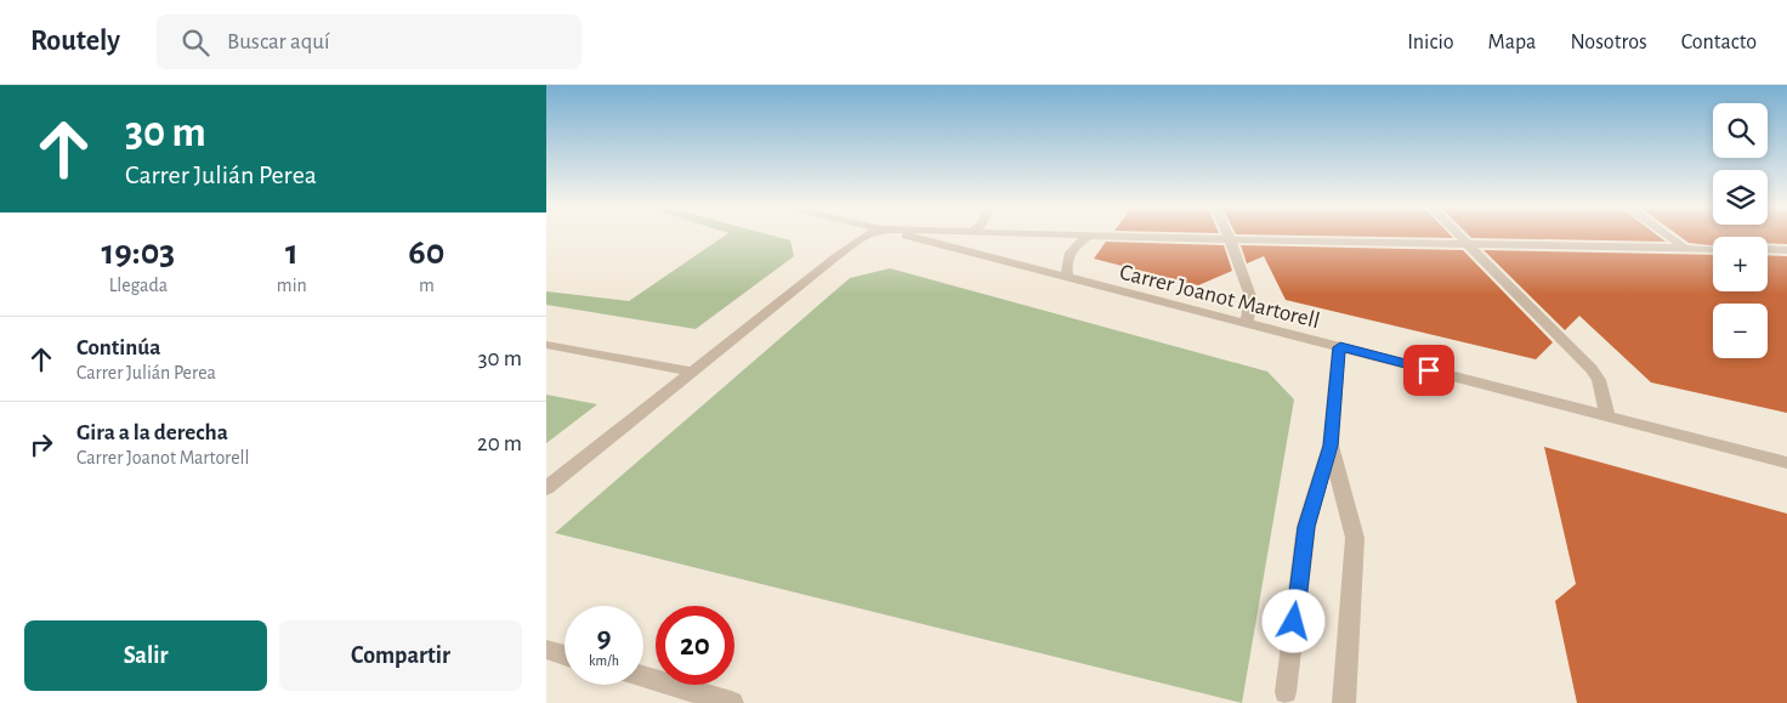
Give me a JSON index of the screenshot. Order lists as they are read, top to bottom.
{
  "streets": {
    "street": ["Carrer Joanot Martorell"]
  },
  "page": {
    "header": "Routely",
    "search": "Buscar aquí",
    "nav": [
      "Inicio",
      "Mapa",
      "Nosotros",
      "Contacto"
    ],
    "turn": ["30 m", "Carrer Julián Perea"],
    "map_buttons": ["+", "−"],
    "eta": [
      "19:03",
      "Llegada",
      "1",
      "min",
      "60",
      "m"
    ],
    "list": [
      {
        "name": "Continúa",
        "note": "Carrer Julián Perea",
        "value": "30 m"
      },
      {
        "name": "Gira a la derecha",
        "note": "Carrer Joanot Martorell",
        "value": "20 m"
      }
    ],
    "speed": "9 km/h",
    "limit": "20",
    "buttons": ["Salir", "Compartir"]
  }
}
